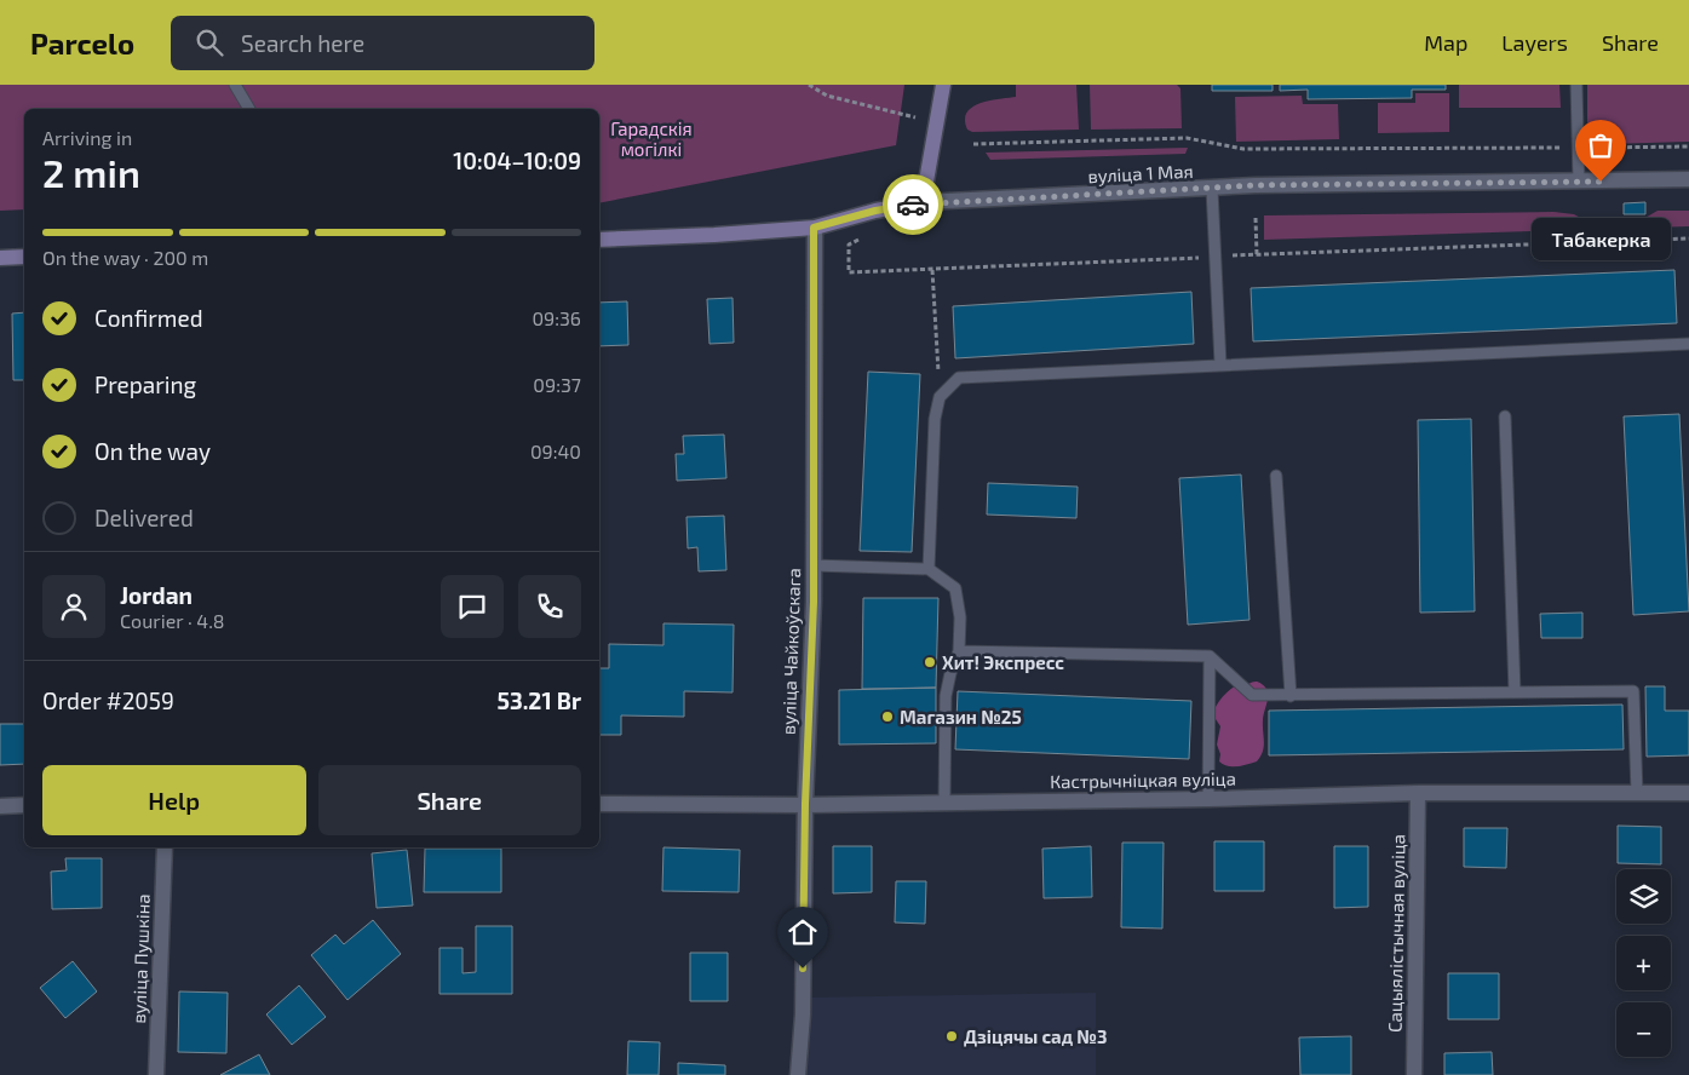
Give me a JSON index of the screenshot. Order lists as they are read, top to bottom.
{
  "streets": {
    "main road": ["вуліца 1 Мая"],
    "street": [
      "вуліца Чайкоўскага",
      "Кастрычніцкая вуліца",
      "Сацыялістычная вуліца",
      "вуліца Пушкіна"
    ]
  },
  "crossings": [
    ["вуліца 1 Мая", "вуліца Чайкоўскага"],
    ["вуліца Чайкоўскага", "Кастрычніцкая вуліца"],
    ["Кастрычніцкая вуліца", "Сацыялістычная вуліца"]
  ],
  "parks": ["Гарадскія могілкі"],
  "places": [
    "Табакерка",
    "Хит! Экспресс",
    "Магазин №25",
    "Дзіцячы сад №3"
  ],
  "page": {
    "header": "Parcelo",
    "search": "Search here",
    "nav": ["Map", "Layers", "Share"],
    "heading": ["2 min", "Arriving in", "10:04–10:09"],
    "panel": [
      "Jordan",
      "Courier · 4.8",
      "Order #2059",
      "53.21 Br"
    ],
    "bar": "On the way · 200 m",
    "bubble": "Табакерка",
    "list": [
      ["Confirmed", "09:36"],
      ["Preparing", "09:37"],
      ["On the way", "09:40"],
      "Delivered"
    ],
    "buttons": ["Help", "Share"],
    "map_buttons": ["+", "−"]
  }
}
